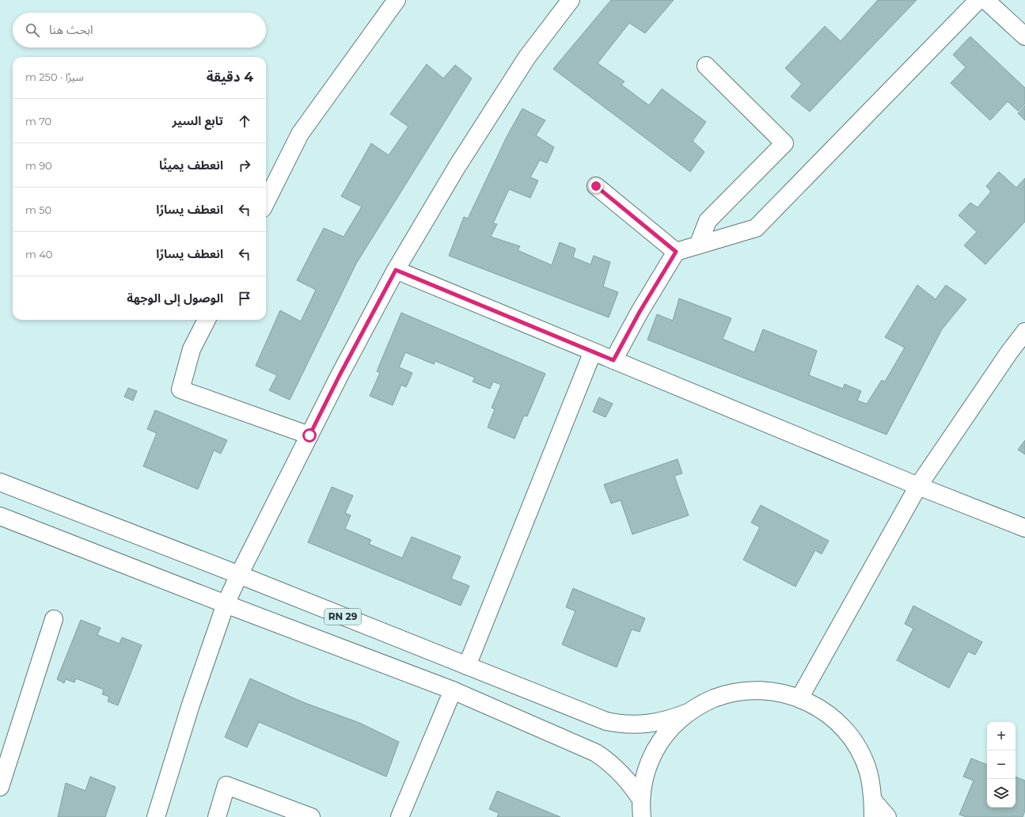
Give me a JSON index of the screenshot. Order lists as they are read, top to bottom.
{
  "streets": {
    "street": ["RN 29"]
  },
  "page": {
    "search": "ابحث هنا",
    "heading": ["4 دقيقة", "سيرًا · 250 m"],
    "list": [
      ["تابع السير", "70 m"],
      ["انعطف يمينًا", "90 m"],
      ["انعطف يسارًا", "50 m"],
      ["انعطف يسارًا", "40 m"],
      "الوصول إلى الوجهة"
    ],
    "map_buttons": ["+", "−"]
  }
}
